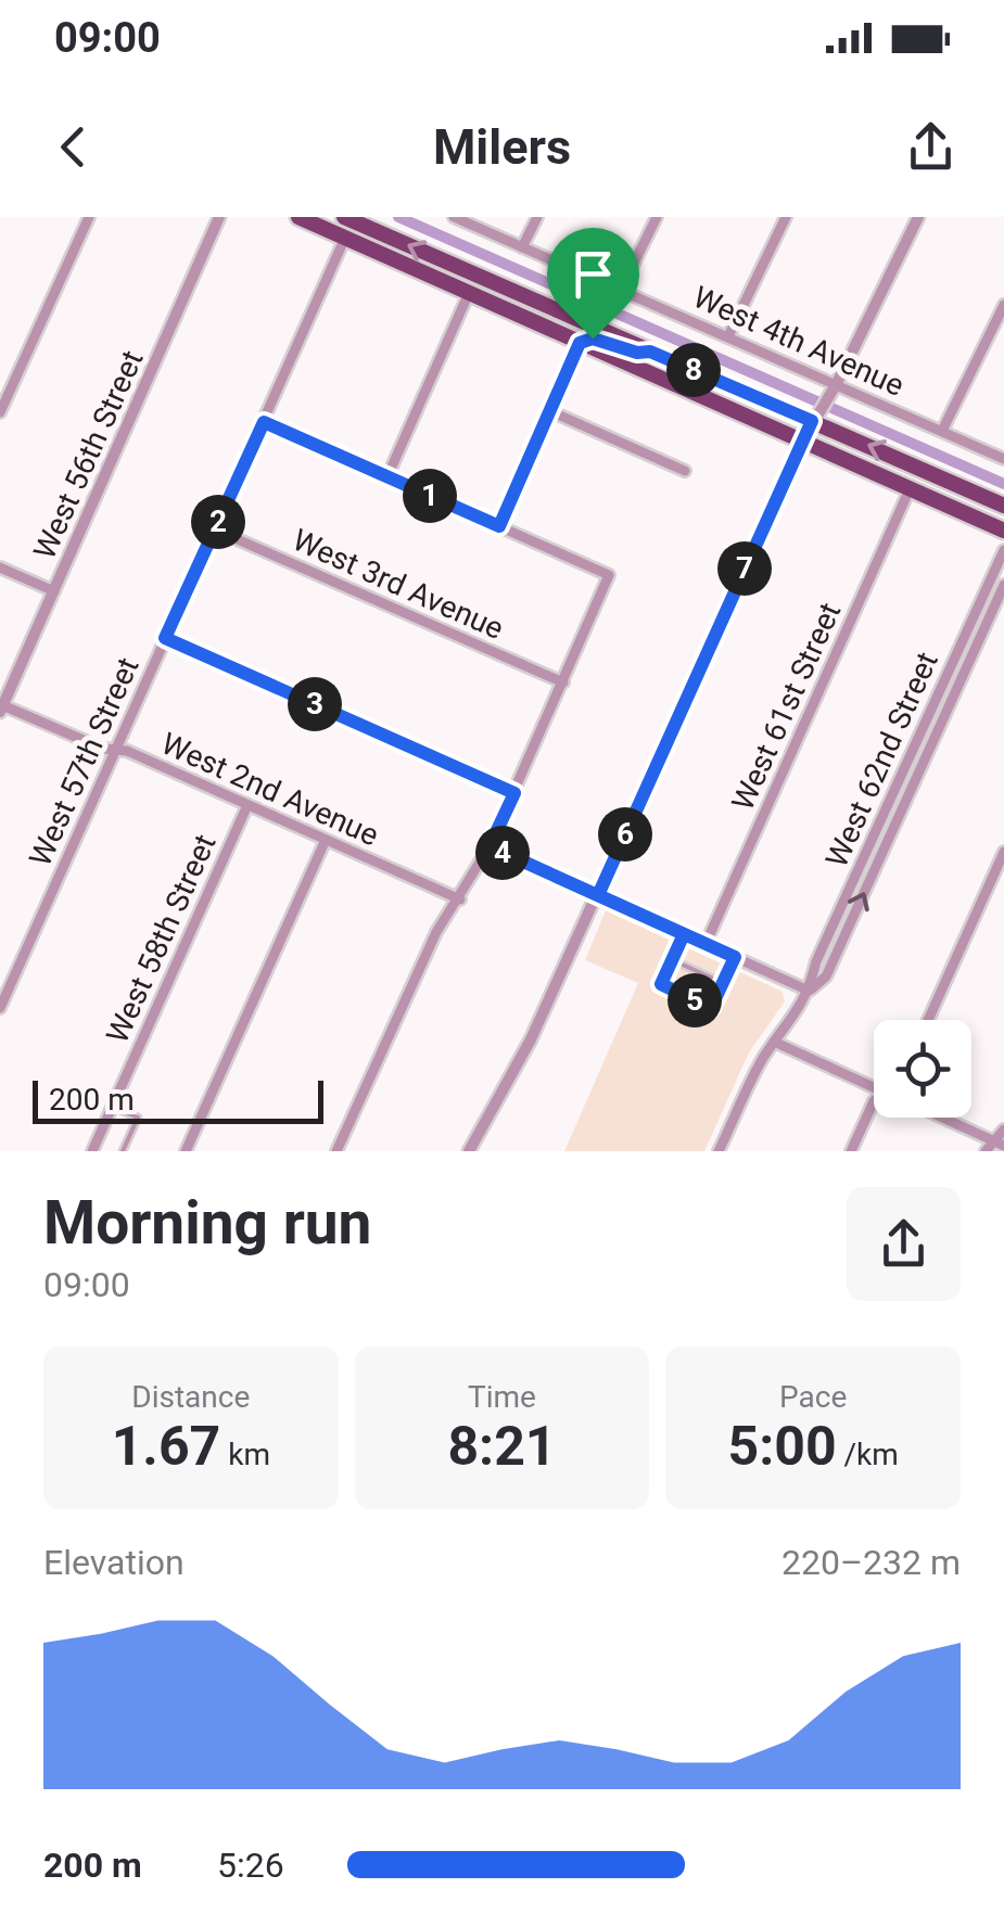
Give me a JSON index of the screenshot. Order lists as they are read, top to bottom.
{
  "streets": {
    "street": [
      "West 4th Avenue",
      "West 56th Street",
      "West 3rd Avenue",
      "West 61st Street",
      "West 62nd Street",
      "West 57th Street",
      "West 2nd Avenue",
      "West 58th Street"
    ]
  },
  "crossings": [
    ["West 56th Street", "West 2nd Avenue"],
    ["West 3rd Avenue", "West 57th Street"],
    ["West 57th Street", "West 2nd Avenue"],
    ["West 2nd Avenue", "West 58th Street"]
  ],
  "scale_bar": "200 m",
  "page": {
    "status": "09:00",
    "header": "Milers",
    "pins": [
      "8",
      "1",
      "2",
      "7",
      "3",
      "6",
      "4",
      "5"
    ],
    "scale": "200 m",
    "heading": ["Morning run", "09:00"],
    "stats": [
      ["Distance", "1.67 km"],
      ["Time", "8:21"],
      ["Pace", "5:00 /km"]
    ],
    "chart": ["Elevation", "220–232 m"],
    "list": [
      {
        "name": "200 m",
        "note": "5:26"
      }
    ]
  }
}
